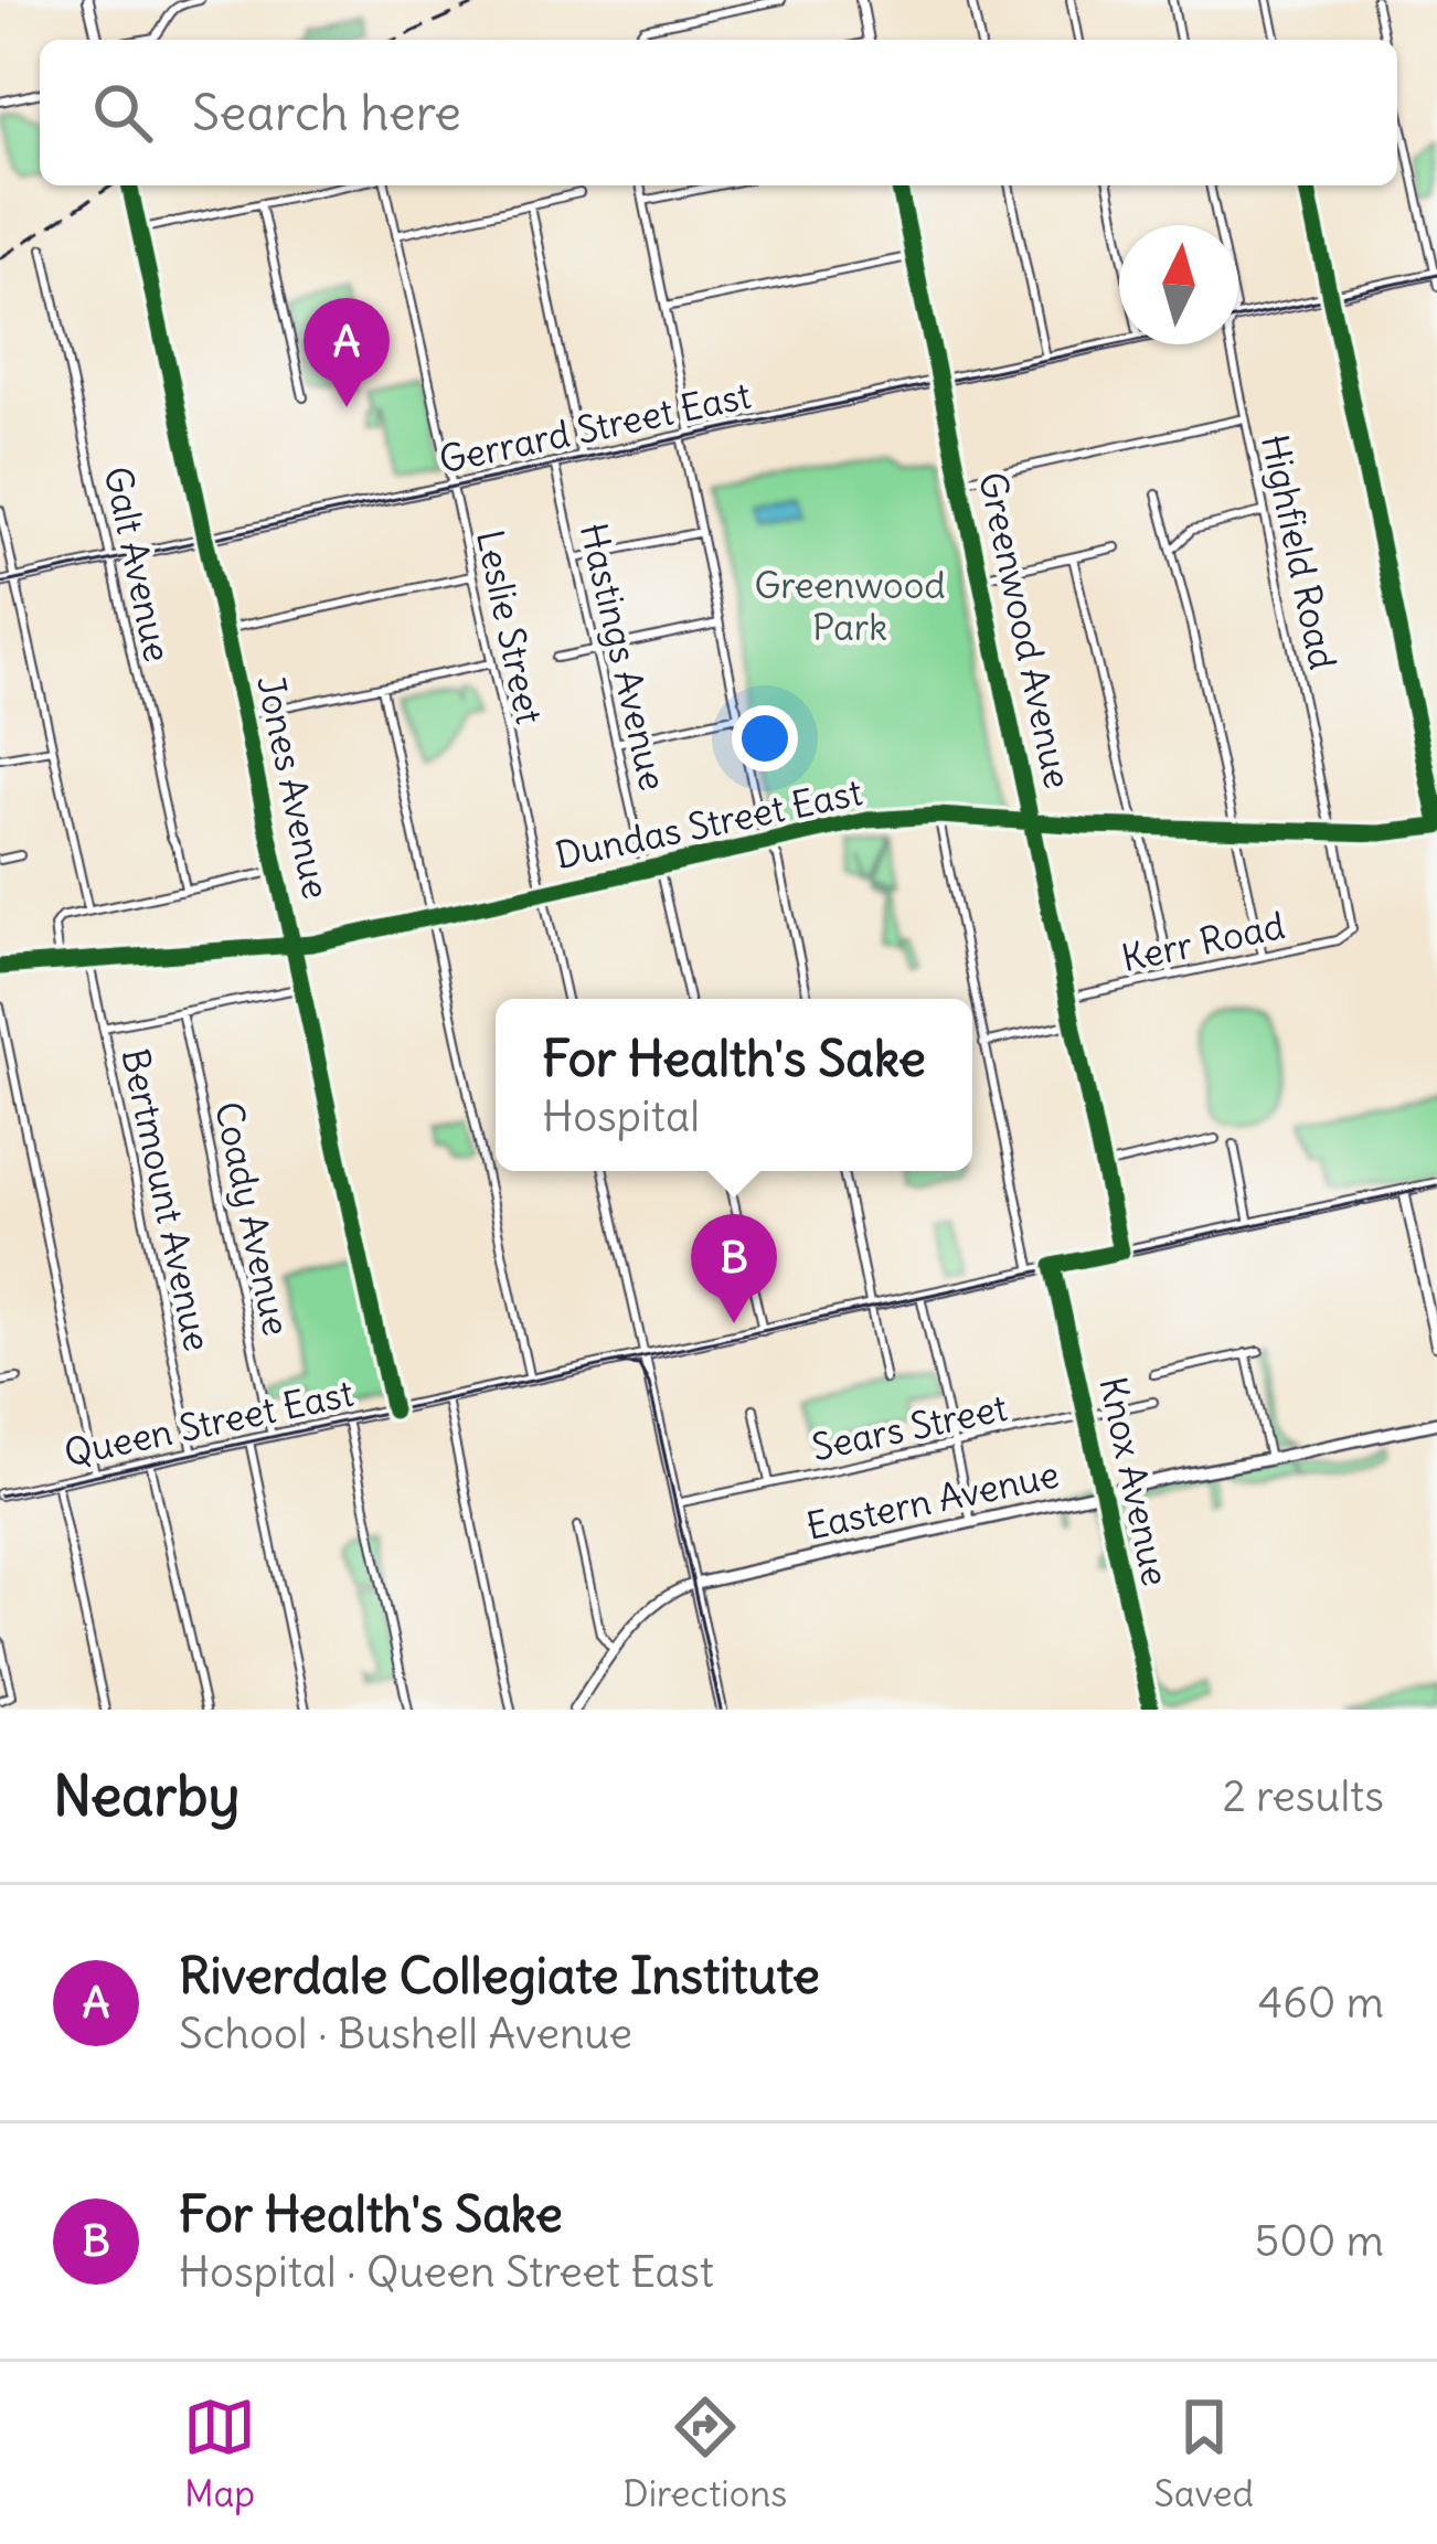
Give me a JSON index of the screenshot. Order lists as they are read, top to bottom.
{
  "streets": {
    "main road": ["Eastern Avenue"],
    "street": [
      "Gerrard Street East",
      "Highfield Road",
      "Galt Avenue",
      "Leslie Street",
      "Greenwood Avenue",
      "Hastings Avenue",
      "Jones Avenue",
      "Dundas Street East",
      "Kerr Road",
      "Bertmount Avenue",
      "Coady Avenue",
      "Queen Street East",
      "Sears Street",
      "Knox Avenue"
    ]
  },
  "crossings": [
    ["Gerrard Street East", "Galt Avenue"],
    ["Gerrard Street East", "Leslie Street"],
    ["Gerrard Street East", "Greenwood Avenue"],
    ["Gerrard Street East", "Hastings Avenue"],
    ["Gerrard Street East", "Jones Avenue"],
    ["Highfield Road", "Dundas Street East"],
    ["Highfield Road", "Kerr Road"],
    ["Leslie Street", "Dundas Street East"],
    ["Greenwood Avenue", "Dundas Street East"],
    ["Greenwood Avenue", "Kerr Road"],
    ["Greenwood Avenue", "Queen Street East"],
    ["Hastings Avenue", "Dundas Street East"],
    ["Jones Avenue", "Dundas Street East"],
    ["Jones Avenue", "Queen Street East"],
    ["Dundas Street East", "Bertmount Avenue"],
    ["Bertmount Avenue", "Queen Street East"],
    ["Coady Avenue", "Queen Street East"],
    ["Queen Street East", "Knox Avenue"],
    ["Sears Street", "Knox Avenue"],
    ["Knox Avenue", "Eastern Avenue"]
  ],
  "parks": ["Greenwood Park"],
  "north": "top",
  "page": {
    "search": "Search here",
    "pins": ["A", "B"],
    "popup": ["For Health's Sake", "Hospital"],
    "heading": ["Nearby", "2 results"],
    "list": [
      {
        "mark": "A",
        "name": "Riverdale Collegiate Institute",
        "note": "School · Bushell Avenue",
        "value": "460 m"
      },
      {
        "mark": "B",
        "name": "For Health's Sake",
        "note": "Hospital · Queen Street East",
        "value": "500 m"
      }
    ],
    "nav": ["Map", "Directions", "Saved"]
  }
}
